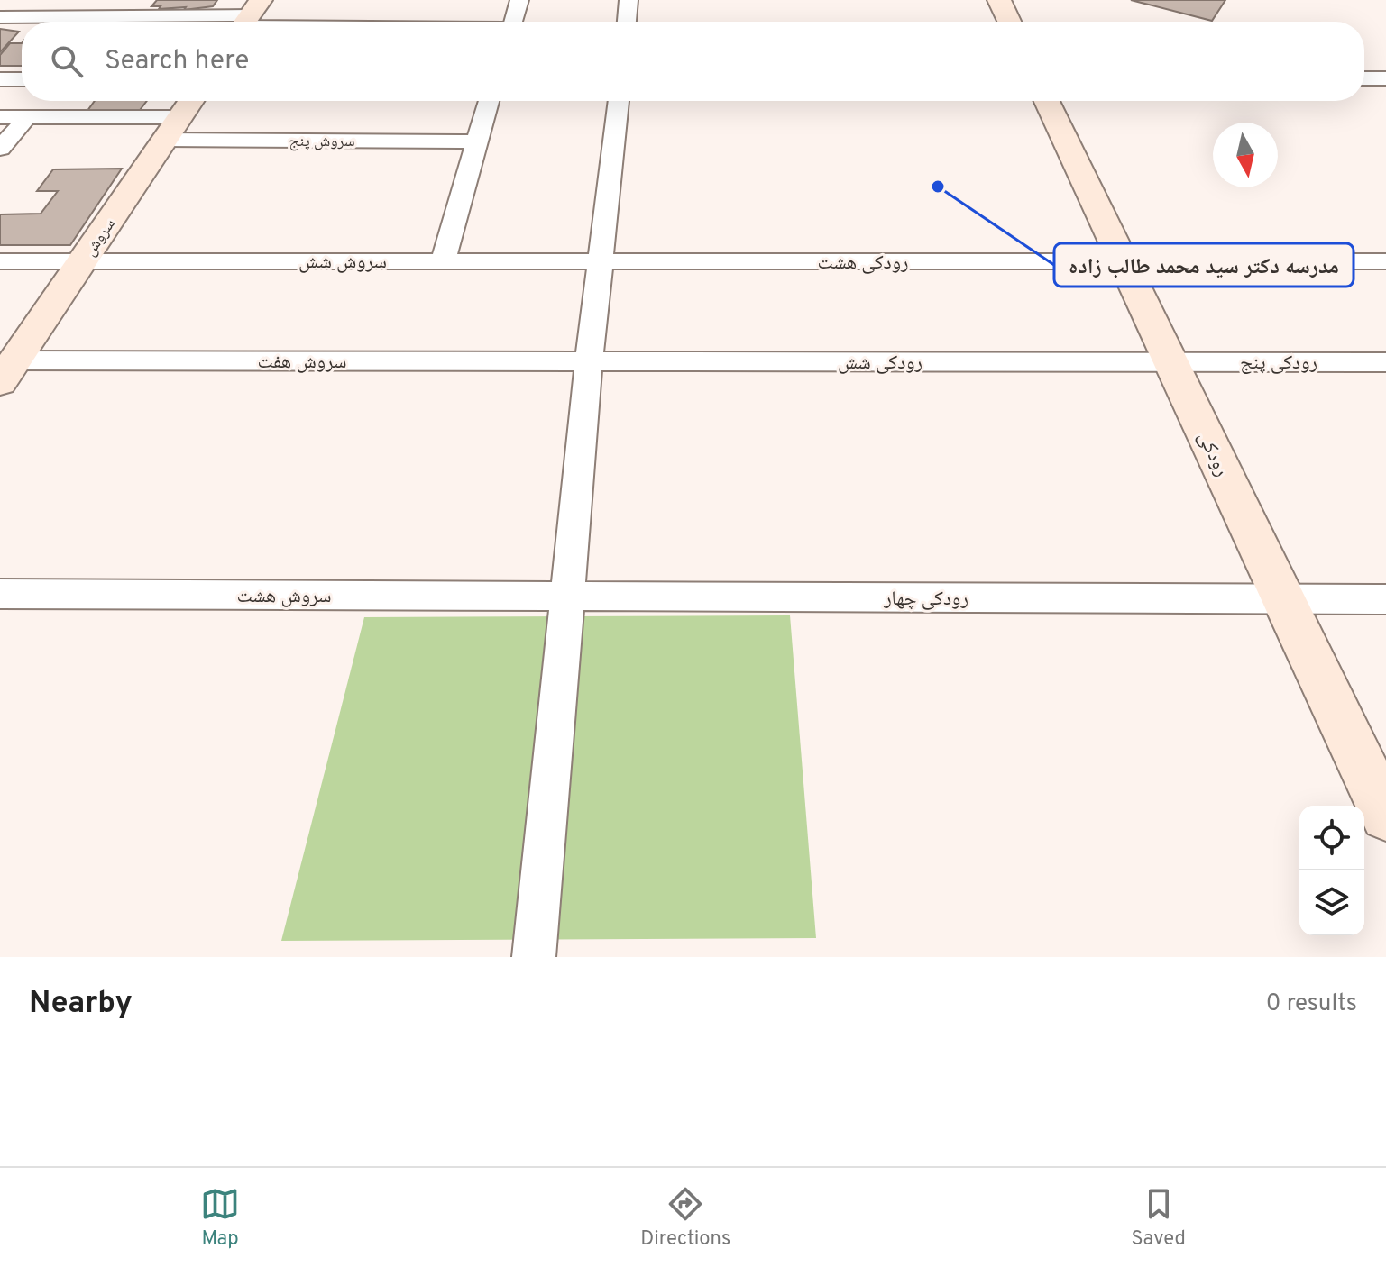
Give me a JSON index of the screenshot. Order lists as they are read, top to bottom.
{
  "streets": {
    "street": [
      "سروش پنج",
      "سروش",
      "سروش شش",
      "رودکی هشت",
      "سروش هفت",
      "رودکی شش",
      "رودکی پنج",
      "رودکی",
      "سروش هشت",
      "رودکی چهار"
    ]
  },
  "crossings": [
    ["سروش پنج", "سروش"],
    ["سروش", "سروش شش"],
    ["سروش", "سروش هفت"],
    ["سروش شش", "رودکی هشت"],
    ["رودکی هشت", "رودکی"],
    ["سروش هفت", "رودکی شش"],
    ["رودکی شش", "رودکی پنج"],
    ["رودکی شش", "رودکی"],
    ["رودکی پنج", "رودکی"],
    ["رودکی", "رودکی چهار"],
    ["سروش هشت", "رودکی چهار"]
  ],
  "places": ["مدرسه دکتر سید محمد طالب زاده"],
  "north": "bottom",
  "page": {
    "search": "Search here",
    "heading": ["Nearby", "0 results"],
    "nav": ["Map", "Directions", "Saved"]
  }
}
